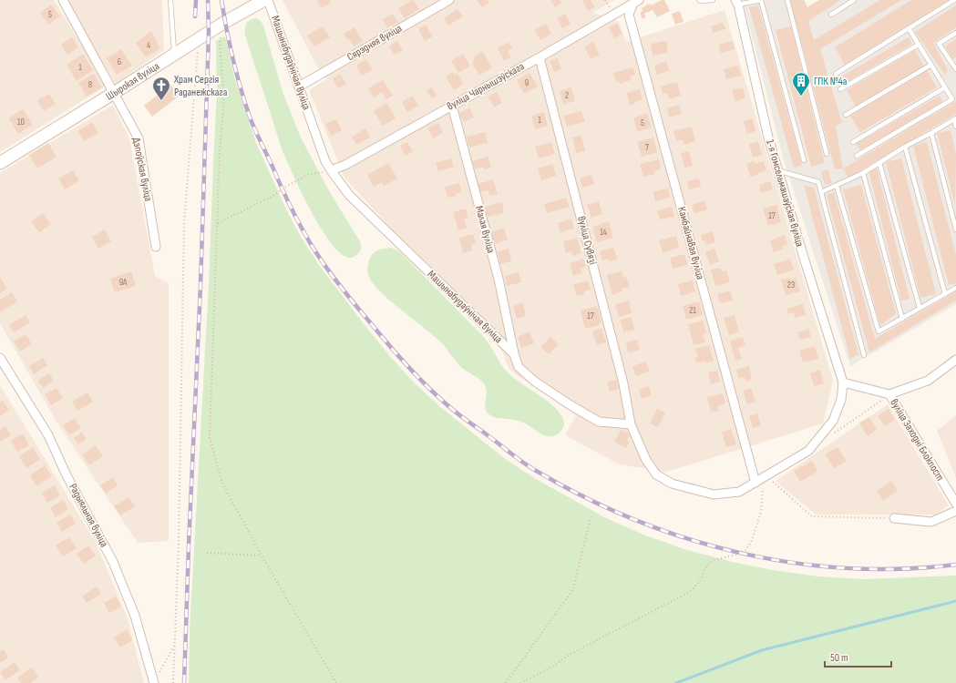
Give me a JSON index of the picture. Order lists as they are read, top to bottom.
{
  "streets": {
    "street": [
      "Сярэдняя вуліца",
      "Машынабудаўнічая вуліца",
      "Шырокая вуліца",
      "вуліца Чарнышэўскага",
      "Дэпоўская вуліца",
      "1-я Гомсельмашаўская вуліца",
      "Малая вуліца",
      "вуліца Сувязі",
      "Камбайнавая вуліца",
      "вуліца Заходні Блокпост",
      "Радыяльная вуліца"
    ]
  },
  "crossings": [
    ["Сярэдняя вуліца", "Машынабудаўнічая вуліца"],
    ["Машынабудаўнічая вуліца", "вуліца Чарнышэўскага"],
    ["Машынабудаўнічая вуліца", "Малая вуліца"],
    ["Машынабудаўнічая вуліца", "вуліца Сувязі"],
    ["Шырокая вуліца", "Дэпоўская вуліца"],
    ["вуліца Чарнышэўскага", "Малая вуліца"],
    ["вуліца Чарнышэўскага", "вуліца Сувязі"],
    ["вуліца Чарнышэўскага", "Камбайнавая вуліца"],
    ["1-я Гомсельмашаўская вуліца", "вуліца Заходні Блокпост"]
  ],
  "places": {
    "building": ["ГПК №4а"],
    "church": ["Храм Сергія Раданежскага"]
  },
  "house_numbers": [
    "5",
    "4",
    "6",
    "1",
    "9",
    "8",
    "2",
    "1",
    "10",
    "5",
    "7",
    "17",
    "14",
    "9А",
    "23",
    "21",
    "17"
  ],
  "scale_bar": "50 m"
}
